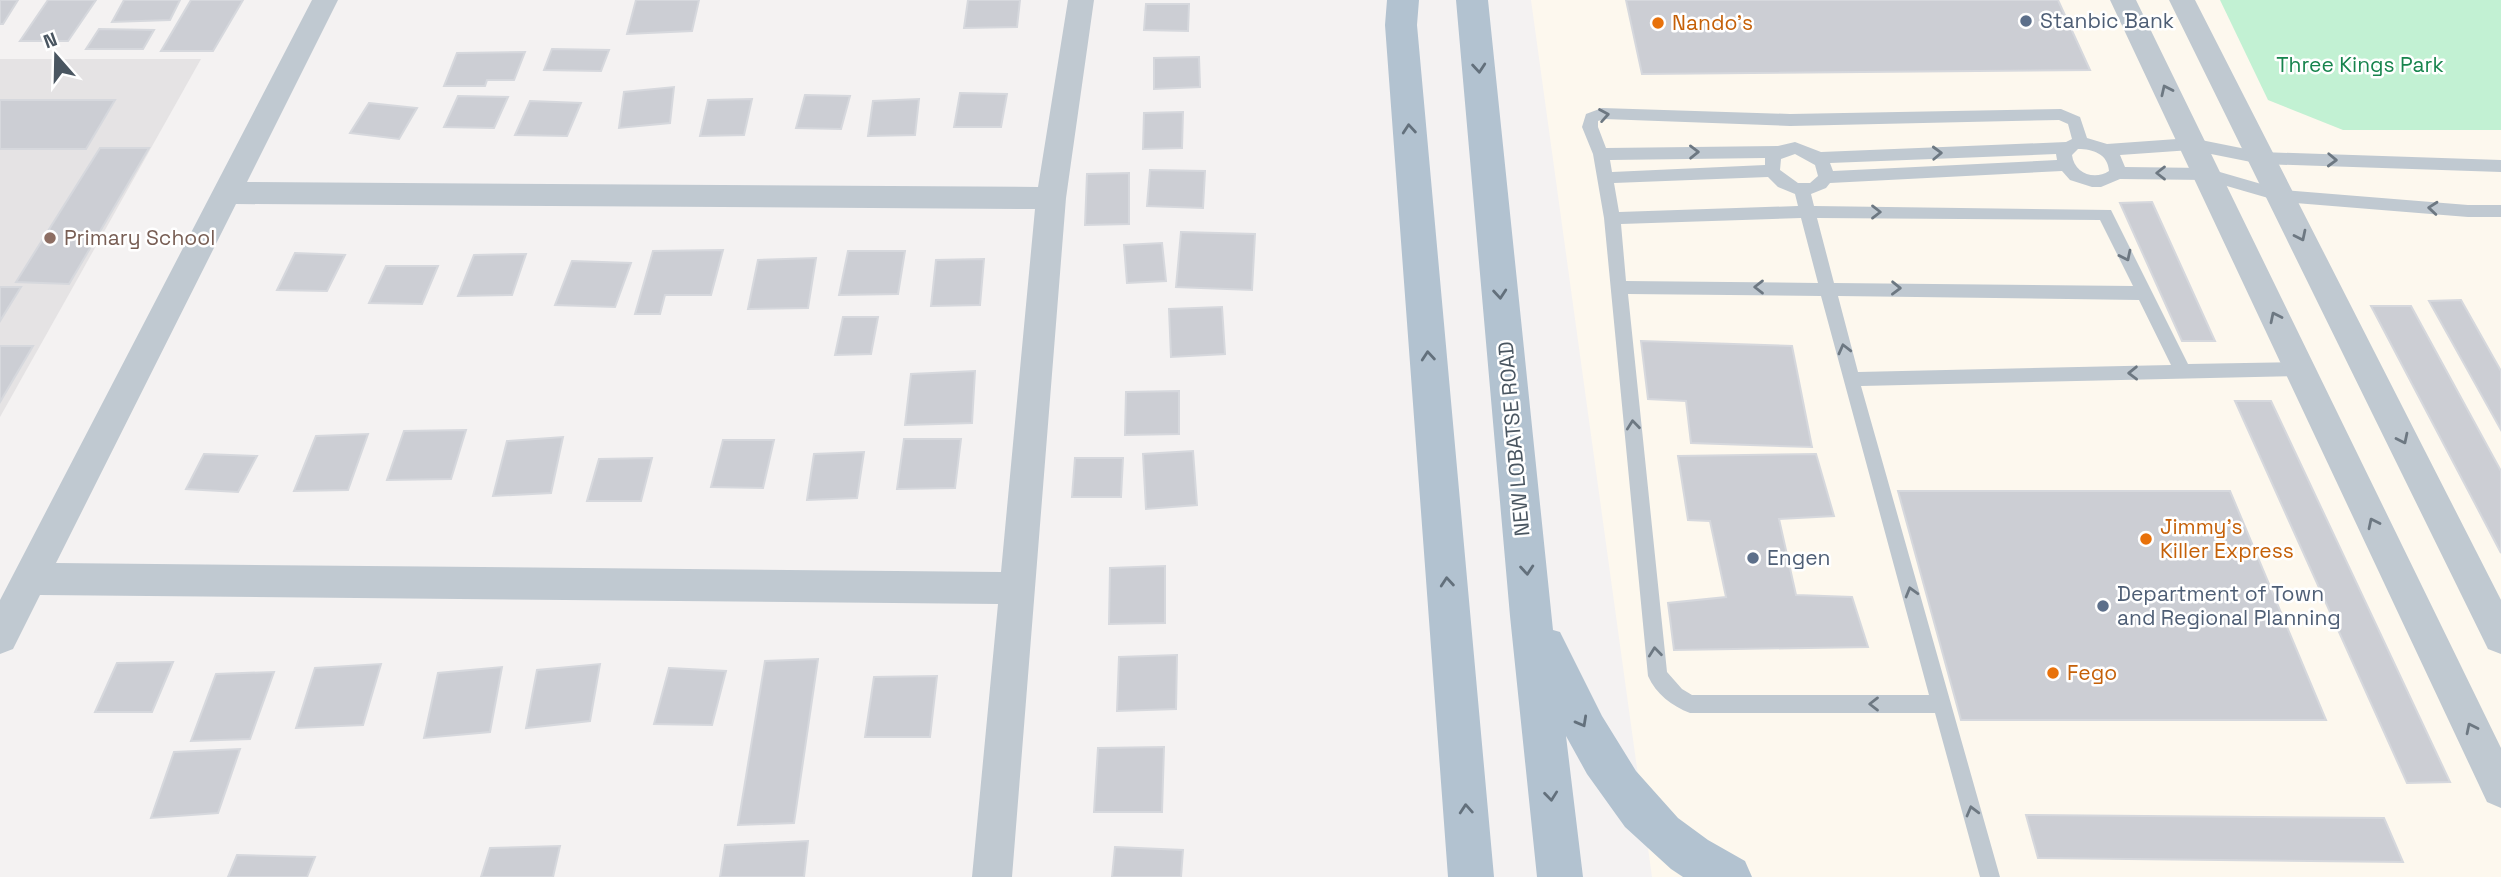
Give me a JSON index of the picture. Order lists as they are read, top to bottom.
{
  "streets": {
    "main road": ["NEW LOBATSE ROAD"]
  },
  "parks": ["Three Kings Park"],
  "places": [
    "Stanbic Bank",
    "Nando's",
    "Primary School",
    "Jimmy's Killer Express",
    "Engen",
    "Department of Town and Regional Planning",
    "Fego"
  ],
  "north": "top"
}
